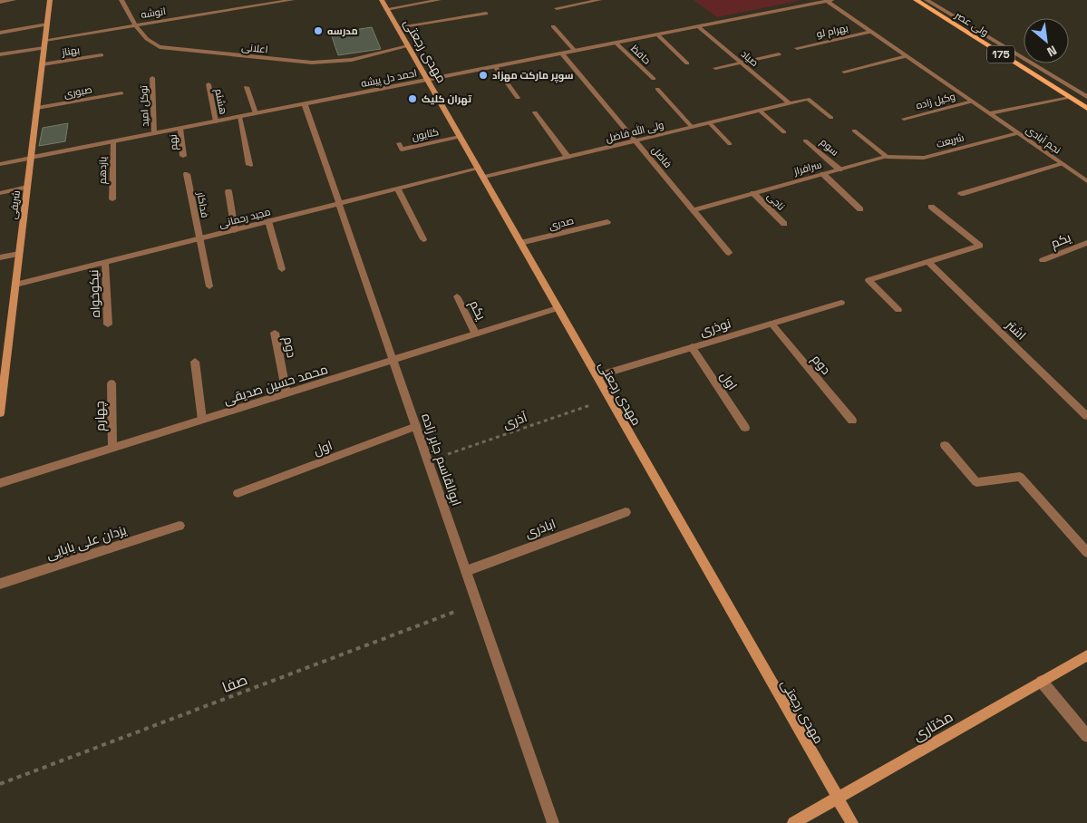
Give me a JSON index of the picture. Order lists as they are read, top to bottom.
{
  "streets": {
    "main road": ["ولی عصر", "175"],
    "street": [
      "انوشه",
      "بهرام لو",
      "اعلانی",
      "بهناز",
      "مهدی رجعتی",
      "حافظ",
      "صیاد",
      "احمد دل پیشه",
      "صبوری",
      "وکیل زاده",
      "هشتم",
      "توکل امید",
      "ولی الله فاضل",
      "کتایون",
      "نجم آبادی",
      "شریعت",
      "نهم",
      "سوم",
      "فاضل",
      "سرافراز",
      "یازدهم",
      "ناجی",
      "شریفی",
      "فداکار",
      "مجید رحمانی",
      "صدری",
      "یکم",
      "نیکوخواه",
      "نوذری",
      "اشتر",
      "دوم",
      "اول",
      "محمد حسین صدیقی",
      "چهارم",
      "ابوالقاسم جابر زاده",
      "اباذری",
      "یزدان علی بابایی",
      "مختاری"
    ],
    "path": ["آذری", "صفا"]
  },
  "crossings": [
    ["انوشه", "اعلانی"],
    ["انوشه", "شریفی"],
    ["ولی عصر", "نجم آبادی"],
    ["بهرام لو", "نجم آبادی"],
    ["اعلانی", "مهدی رجعتی"],
    ["بهناز", "شریفی"],
    ["مهدی رجعتی", "احمد دل پیشه"],
    ["مهدی رجعتی", "ولی الله فاضل"],
    ["مهدی رجعتی", "کتایون"],
    ["مهدی رجعتی", "مجید رحمانی"],
    ["مهدی رجعتی", "صدری"],
    ["مهدی رجعتی", "نوذری"],
    ["مهدی رجعتی", "محمد حسین صدیقی"],
    ["مهدی رجعتی", "آذری"],
    ["مهدی رجعتی", "مختاری"],
    ["حافظ", "احمد دل پیشه"],
    ["صیاد", "احمد دل پیشه"],
    ["صیاد", "ولی الله فاضل"],
    ["احمد دل پیشه", "هشتم"],
    ["احمد دل پیشه", "توکل امید"],
    ["احمد دل پیشه", "نجم آبادی"],
    ["احمد دل پیشه", "نهم"],
    ["احمد دل پیشه", "فاضل"],
    ["احمد دل پیشه", "یازدهم"],
    ["احمد دل پیشه", "شریفی"],
    ["احمد دل پیشه", "ابوالقاسم جابر زاده"],
    ["صبوری", "شریفی"],
    ["وکیل زاده", "نجم آبادی"],
    ["ولی الله فاضل", "فاضل"],
    ["ولی الله فاضل", "مجید رحمانی"],
    ["نجم آبادی", "شریعت"],
    ["شریعت", "سرافراز"],
    ["سوم", "سرافراز"],
    ["فاضل", "سرافراز"],
    ["سرافراز", "ناجی"],
    ["شریفی", "مجید رحمانی"],
    ["فداکار", "مجید رحمانی"],
    ["مجید رحمانی", "نیکوخواه"],
    ["مجید رحمانی", "ابوالقاسم جابر زاده"],
    ["یکم", "محمد حسین صدیقی"],
    ["نوذری", "دوم"],
    ["نوذری", "اول"],
    ["دوم", "محمد حسین صدیقی"],
    ["اول", "ابوالقاسم جابر زاده"],
    ["محمد حسین صدیقی", "چهارم"],
    ["محمد حسین صدیقی", "ابوالقاسم جابر زاده"],
    ["آذری", "ابوالقاسم جابر زاده"],
    ["ابوالقاسم جابر زاده", "اباذری"],
    ["ابوالقاسم جابر زاده", "صفا"]
  ],
  "places": ["مدرسه", "سوپر مارکت مهزاد", "تهران کلیک"],
  "north": "bottom right"
}
